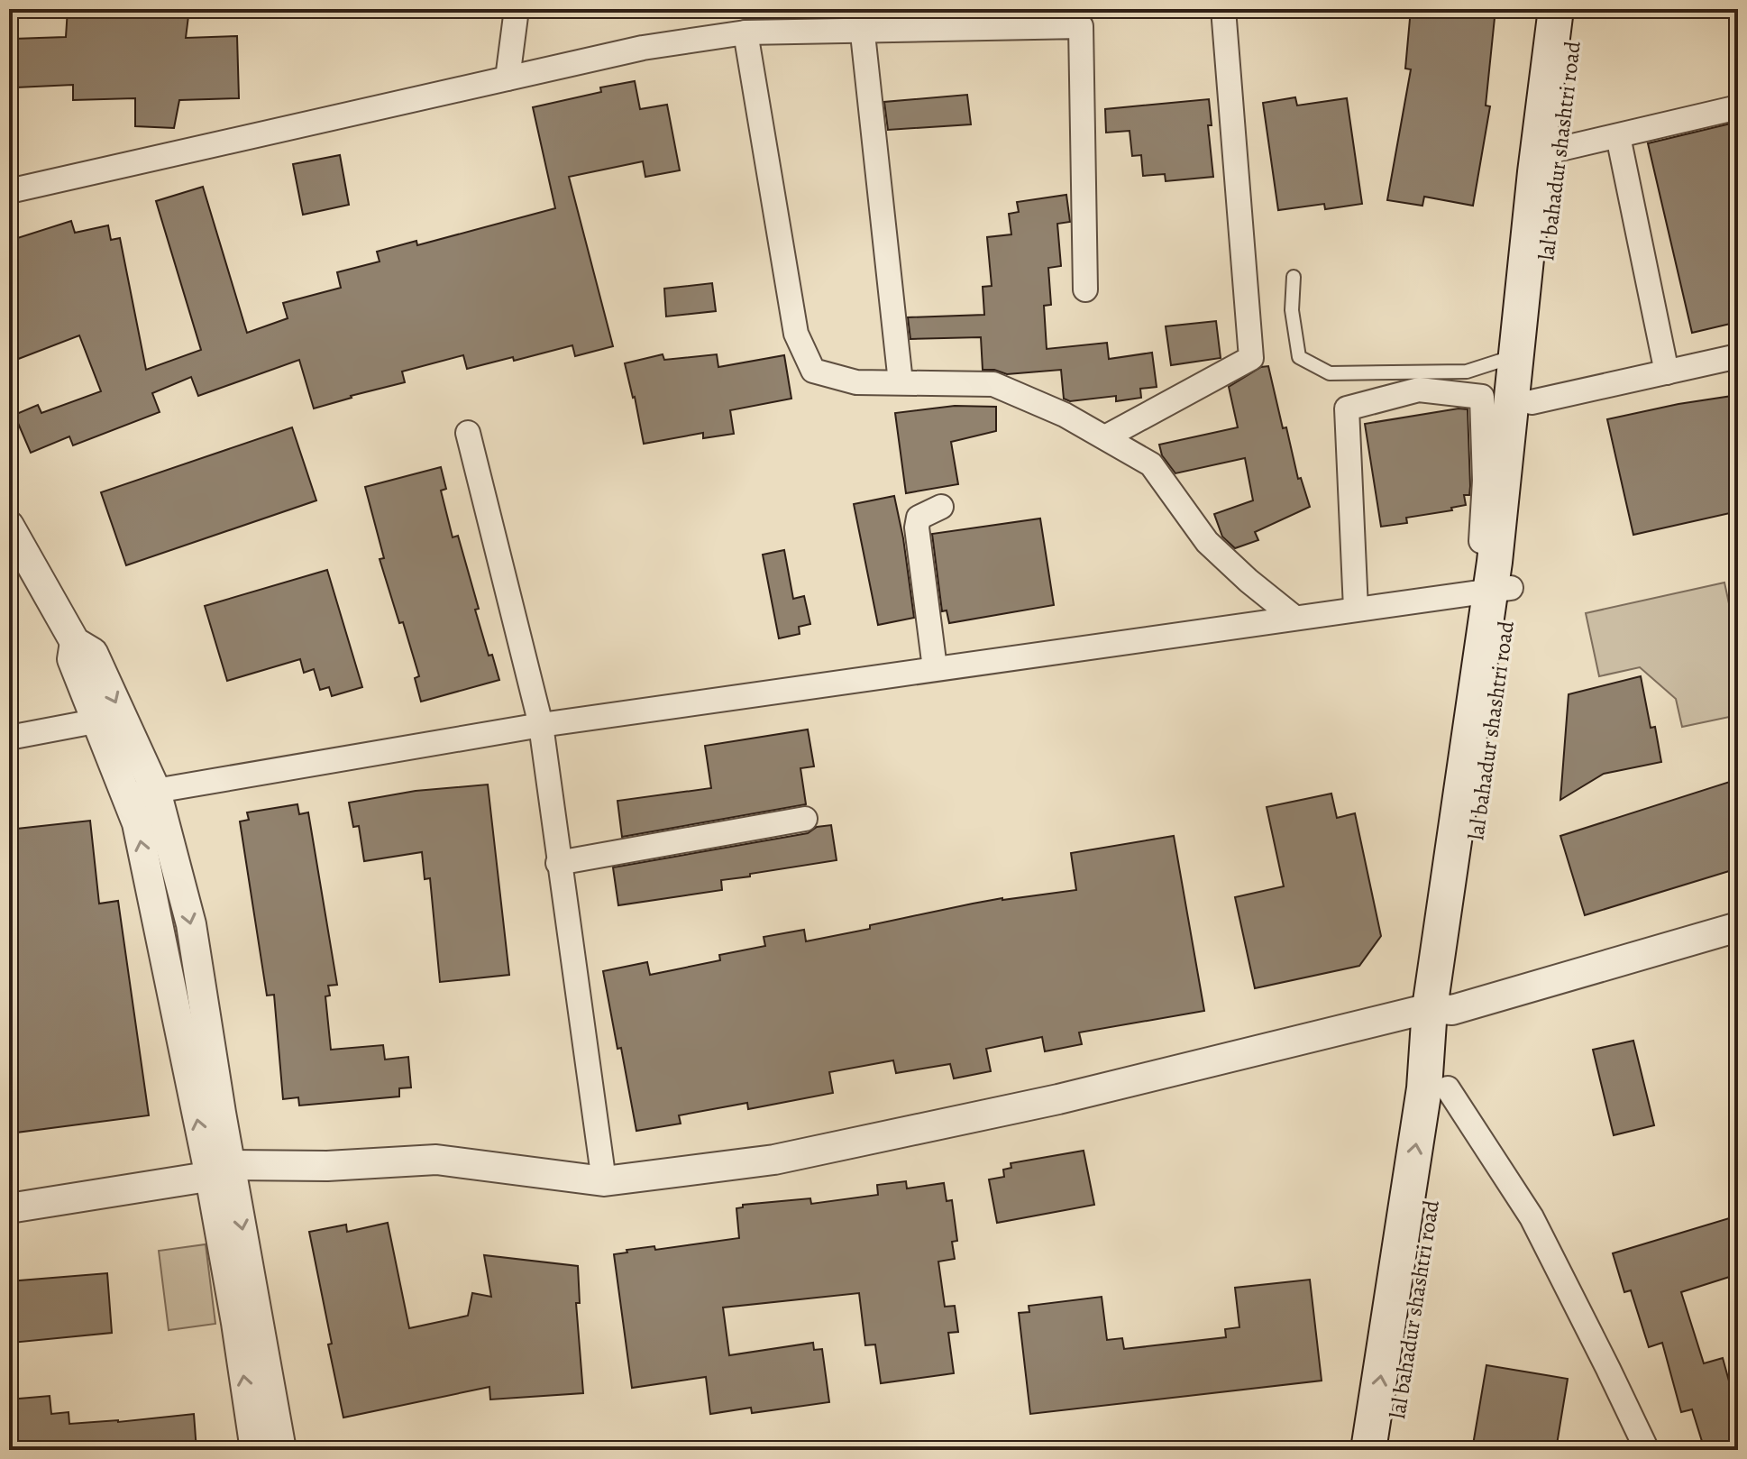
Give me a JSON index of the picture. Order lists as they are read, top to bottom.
{
  "streets": {
    "main road": ["lal bahadur shashtri road"]
  }
}
